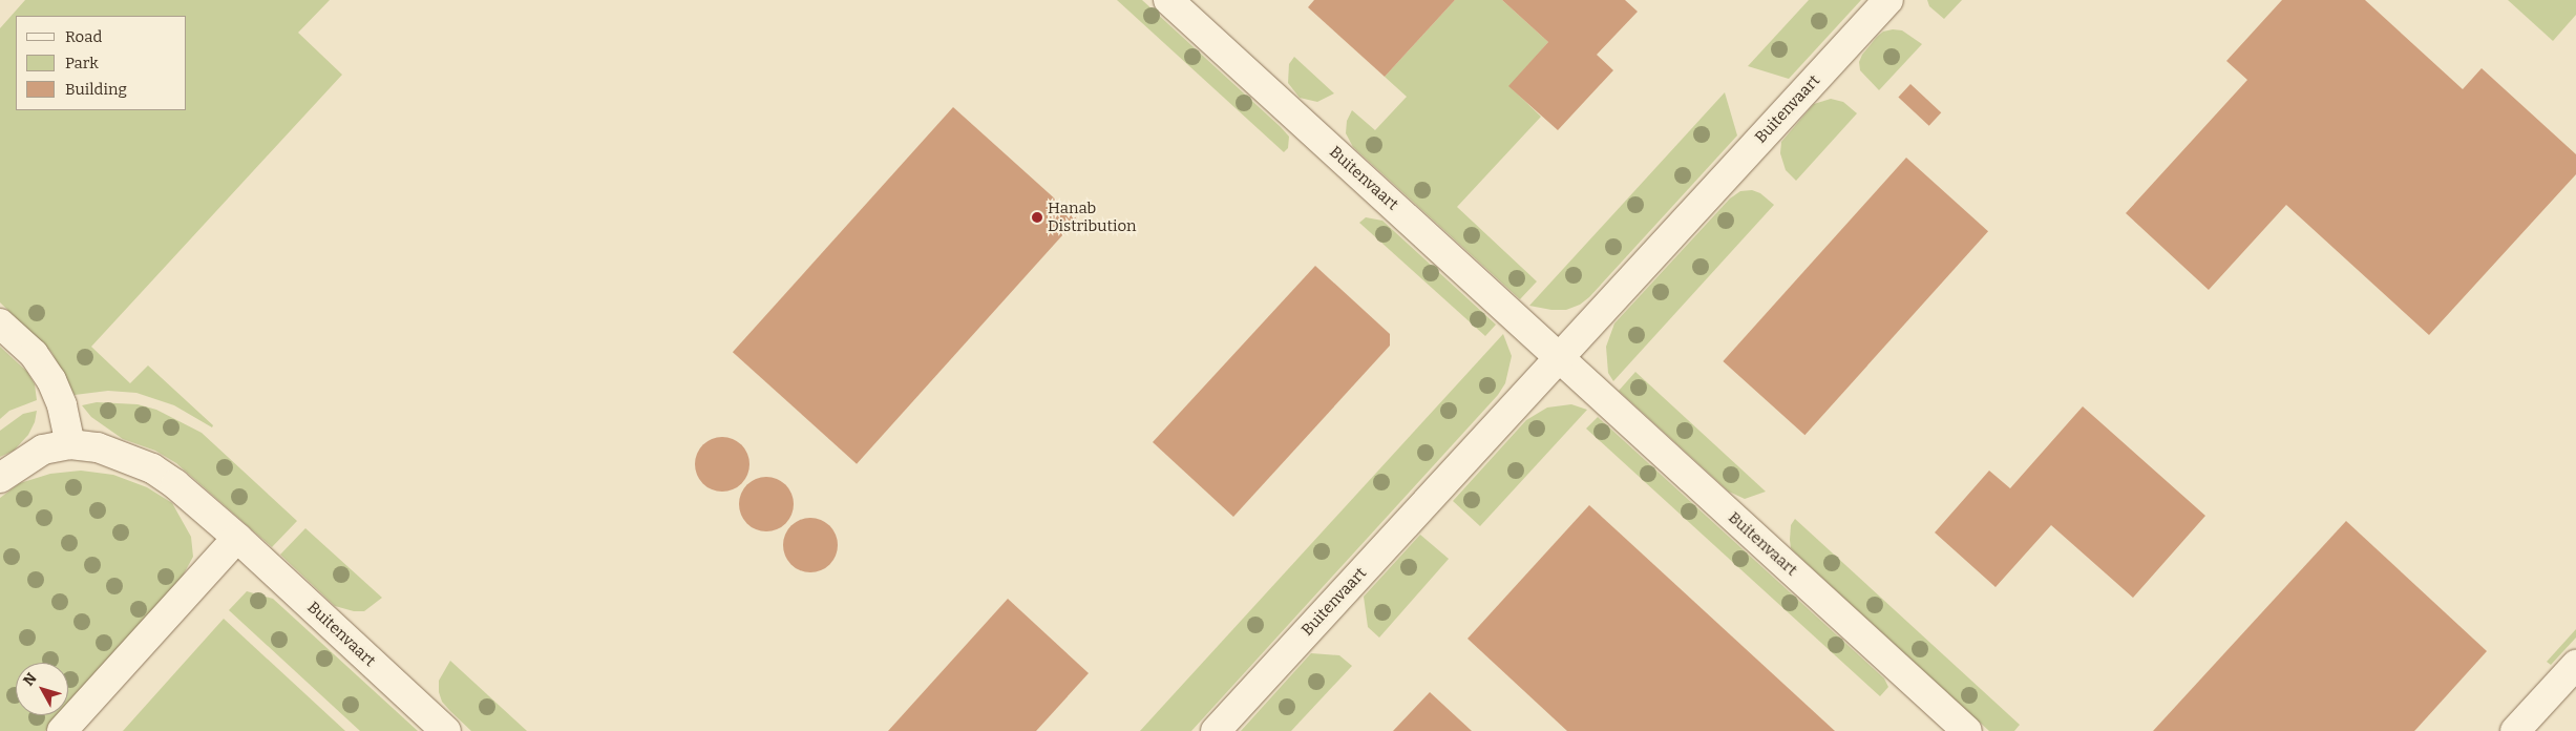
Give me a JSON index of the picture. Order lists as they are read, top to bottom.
{
  "streets": {
    "street": ["Buitenvaart"]
  },
  "places": ["Hanab Distribution"],
  "legend": ["Road", "Park", "Building"],
  "north": "top left"
}
